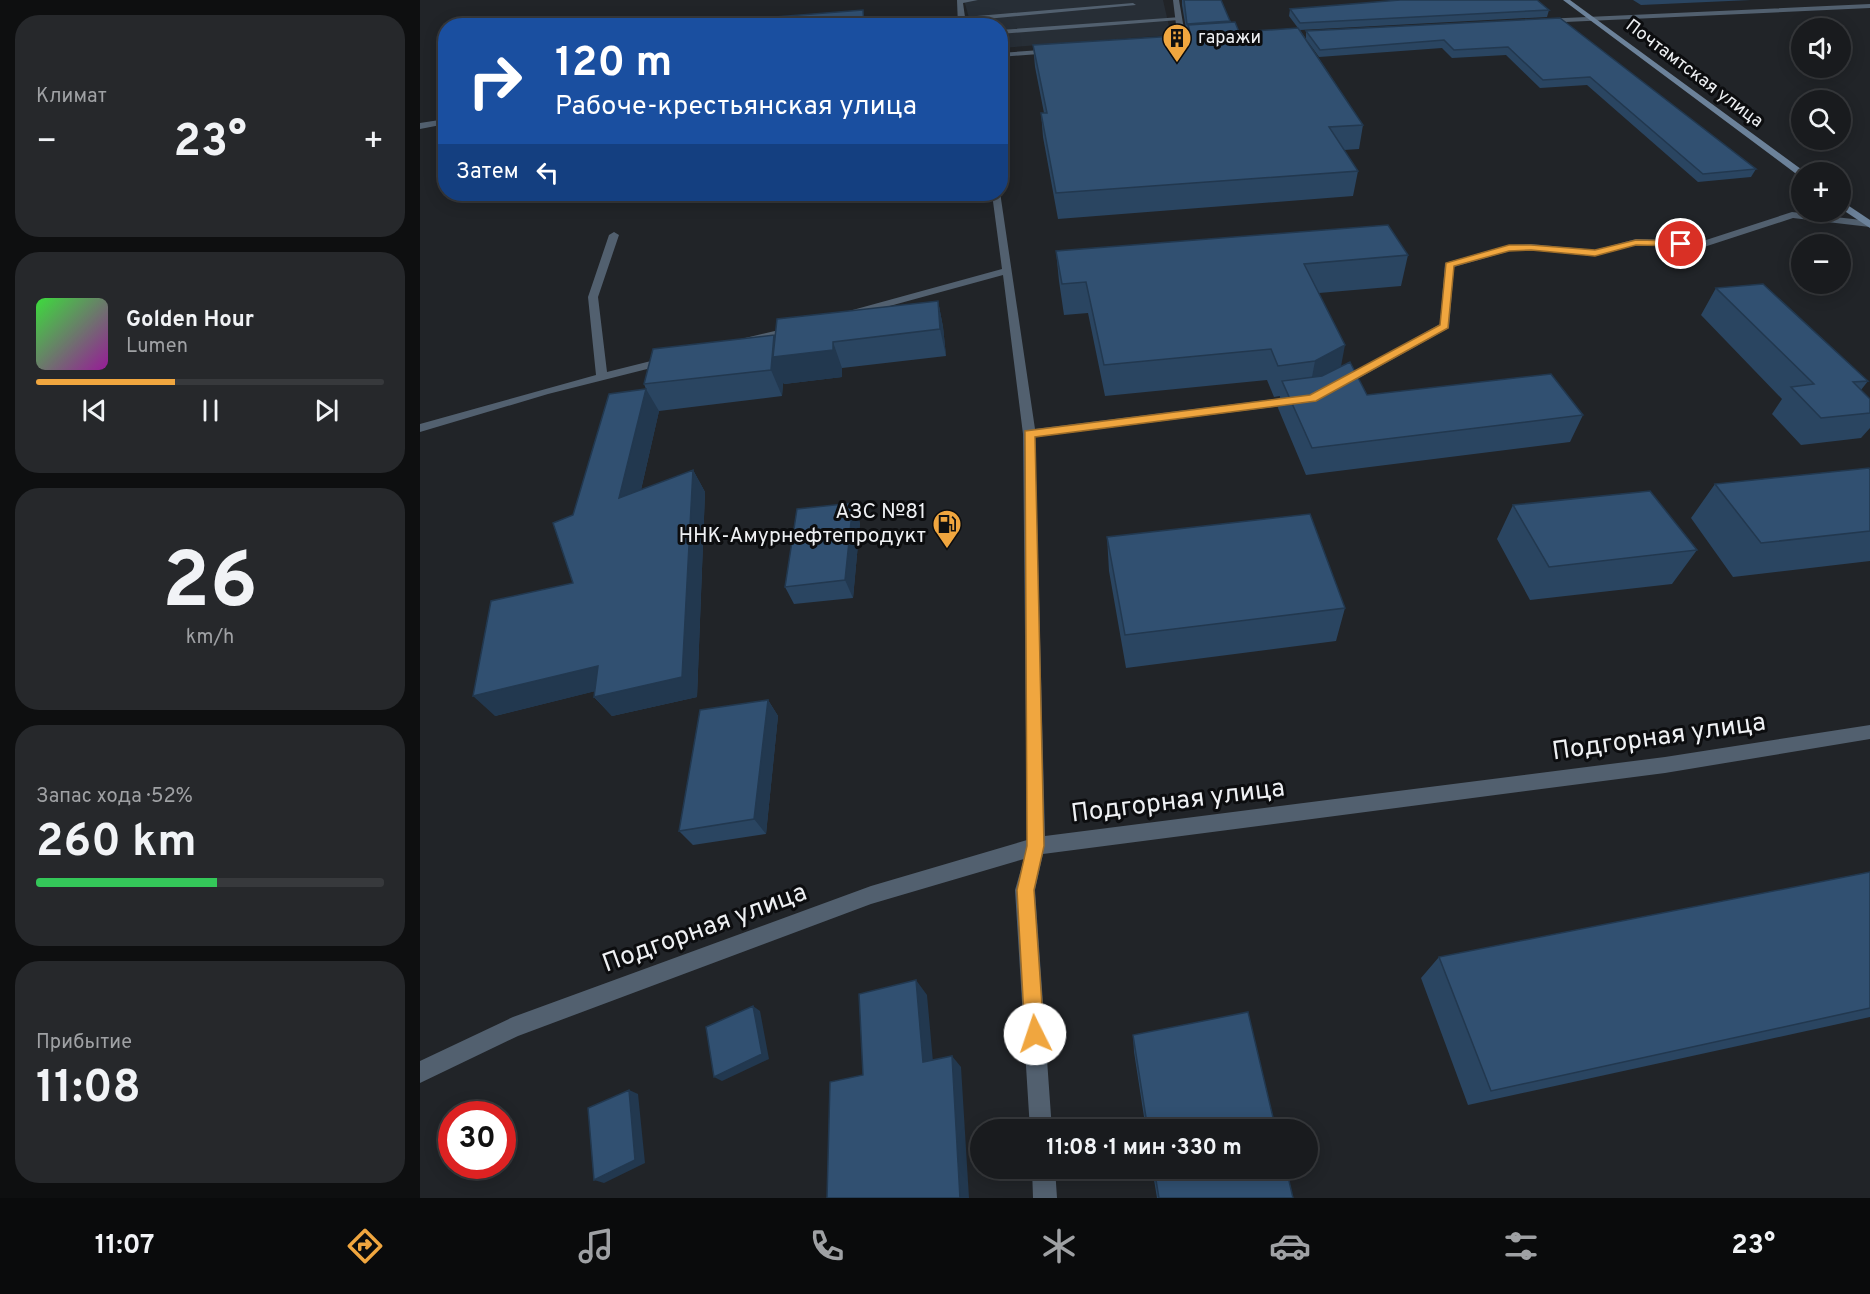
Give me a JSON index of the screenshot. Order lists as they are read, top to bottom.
{
  "streets": {
    "street": ["Почтамтская улица", "Подгорная улица"]
  },
  "places": {
    "building": ["гаражи"],
    "fuel station": ["АЗС №81 ННК-Амурнефтепродукт"]
  },
  "page": {
    "tile": [
      "Климат",
      ["26", "km/h"],
      ["Запас хода · 52%", "260 km"],
      ["Прибытие", "11:08"]
    ],
    "map_buttons": ["+", "−"],
    "turn": ["120 m", "Рабоче-крестьянская улица"],
    "heat": ["−", "23°", "+"],
    "then": "Затем",
    "song": ["Golden Hour", "Lumen"],
    "limit": "30",
    "trip": "11:08 · 1 мин · 330 m",
    "tabs": ["11:07", "23°"]
  }
}
